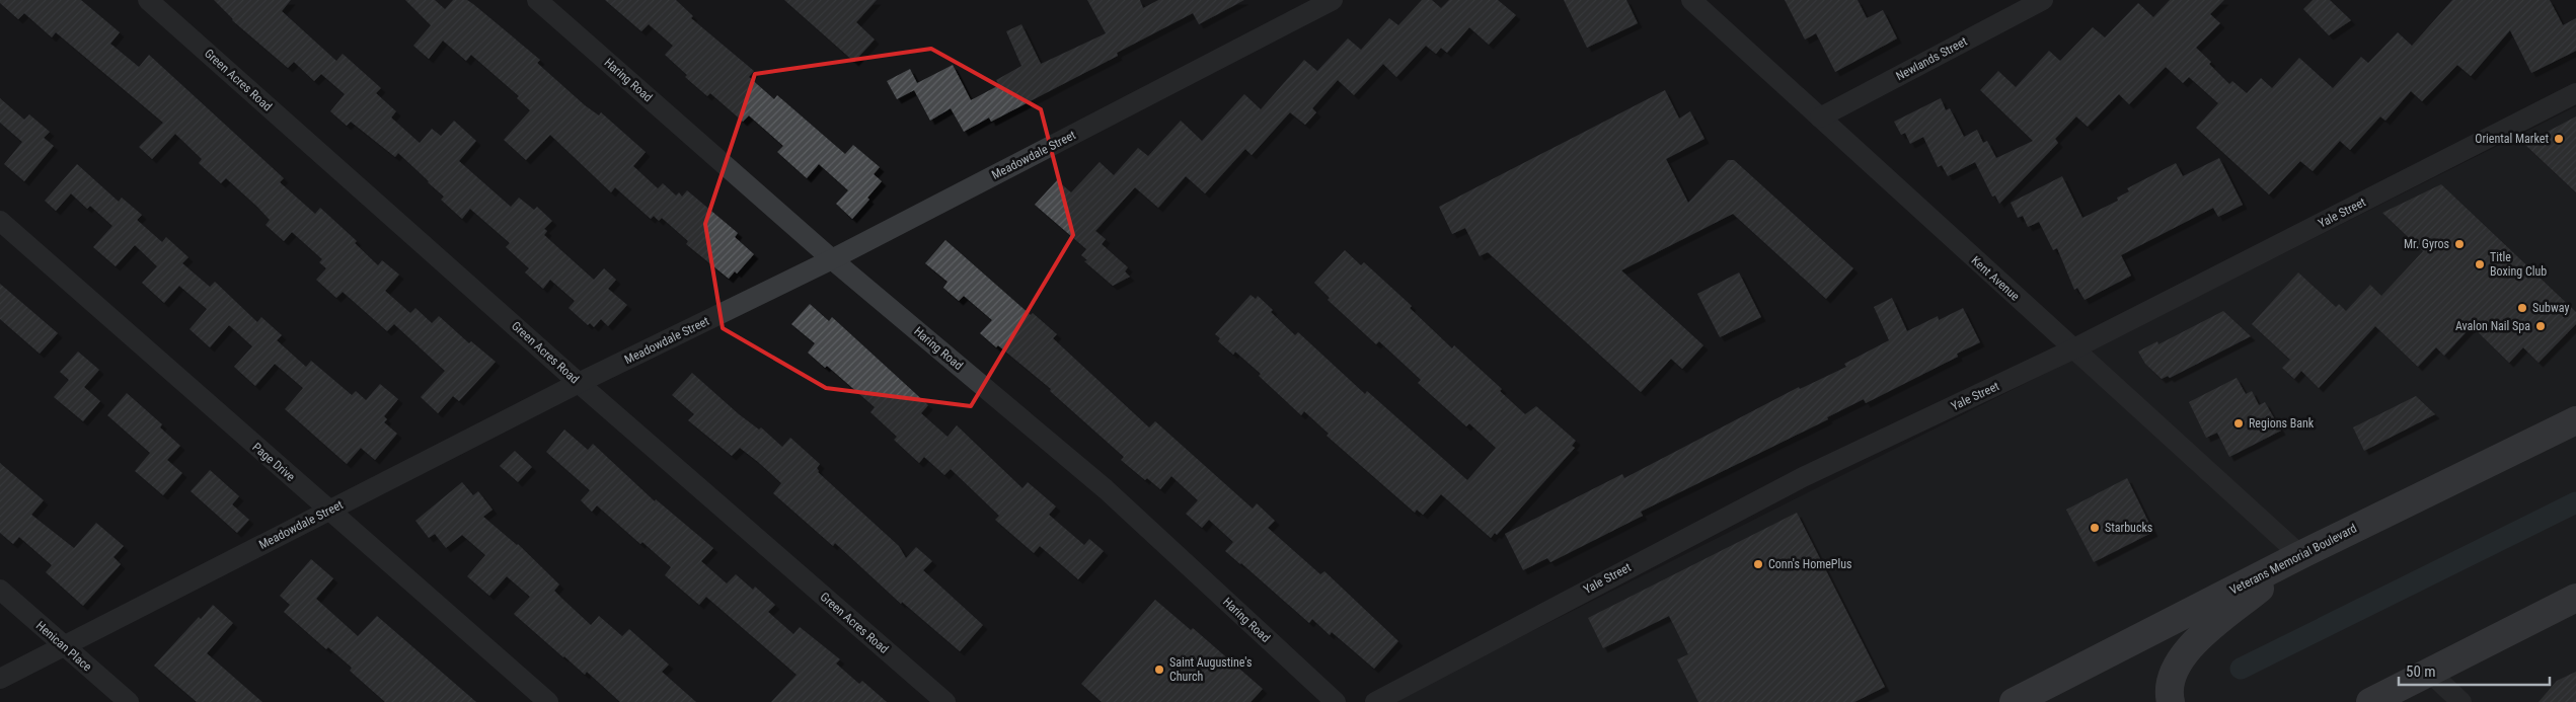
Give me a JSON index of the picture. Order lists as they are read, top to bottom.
{
  "streets": {
    "main road": ["Veterans Memorial Boulevard"],
    "street": [
      "Newlands Street",
      "Green Acres Road",
      "Haring Road",
      "Meadowdale Street",
      "Yale Street",
      "Kent Avenue",
      "Page Drive",
      "Henican Place"
    ]
  },
  "crossings": [
    ["Newlands Street", "Kent Avenue"],
    ["Green Acres Road", "Meadowdale Street"],
    ["Haring Road", "Meadowdale Street"],
    ["Meadowdale Street", "Page Drive"],
    ["Meadowdale Street", "Henican Place"],
    ["Yale Street", "Kent Avenue"],
    ["Kent Avenue", "Veterans Memorial Boulevard"]
  ],
  "places": [
    "Oriental Market",
    "Mr. Gyros",
    "Title Boxing Club",
    "Subway",
    "Avalon Nail Spa",
    "Regions Bank",
    "Starbucks",
    "Conn's HomePlus",
    "Saint Augustine's Church"
  ],
  "scale_bar": "50 m"
}
